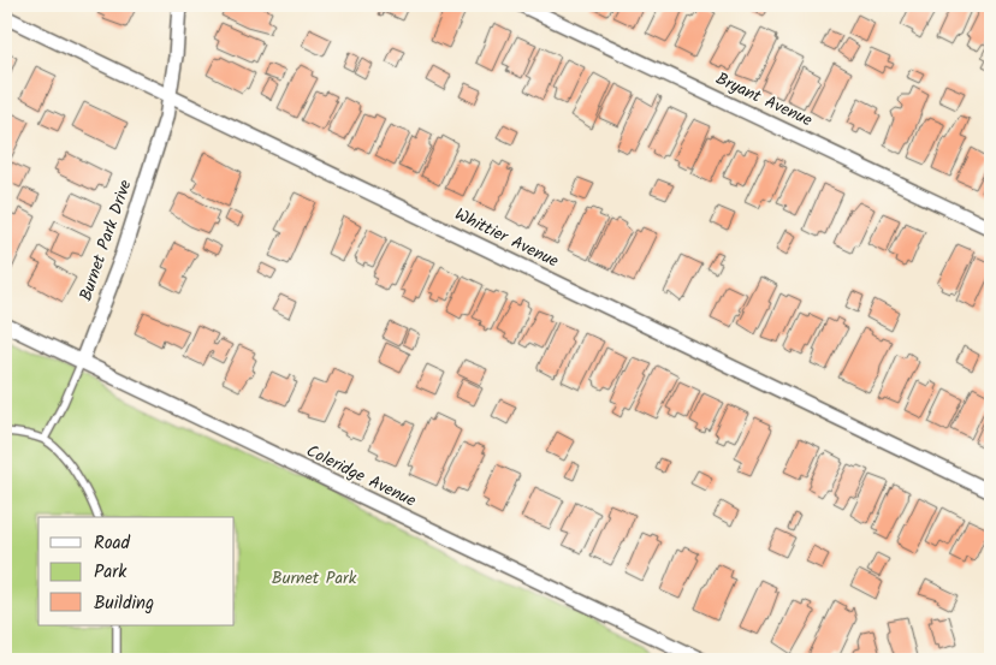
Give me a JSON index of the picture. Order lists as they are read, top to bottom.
{
  "streets": {
    "street": [
      "Bryant Avenue",
      "Whittier Avenue",
      "Burnet Park Drive",
      "Coleridge Avenue"
    ]
  },
  "crossings": [
    ["Whittier Avenue", "Burnet Park Drive"],
    ["Burnet Park Drive", "Coleridge Avenue"]
  ],
  "parks": ["Burnet Park"],
  "legend": ["Road", "Park", "Building"]
}
